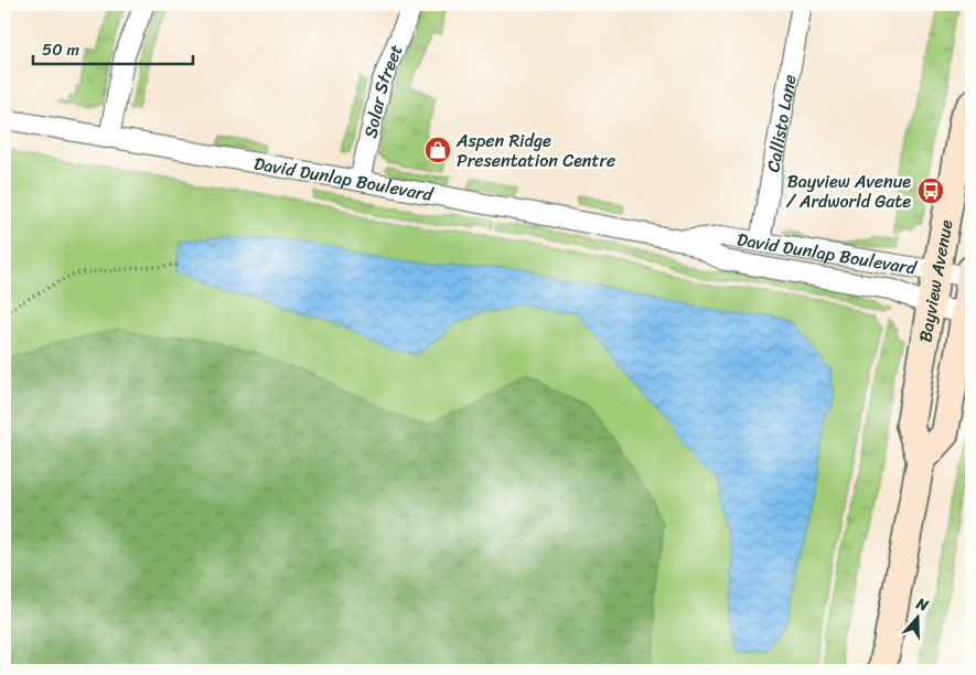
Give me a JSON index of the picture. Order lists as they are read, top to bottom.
{
  "streets": {
    "main road": ["Bayview Avenue"],
    "street": ["Solar Street", "Callisto Lane", "David Dunlap Boulevard"]
  },
  "crossings": [
    ["Solar Street", "David Dunlap Boulevard"],
    ["Callisto Lane", "David Dunlap Boulevard"],
    ["David Dunlap Boulevard", "Bayview Avenue"]
  ],
  "places": {
    "shop": ["Aspen Ridge Presentation Centre"],
    "bus stop": ["Bayview Avenue / Ardworld Gate"]
  },
  "scale_bar": "50 m",
  "north": "top"
}
